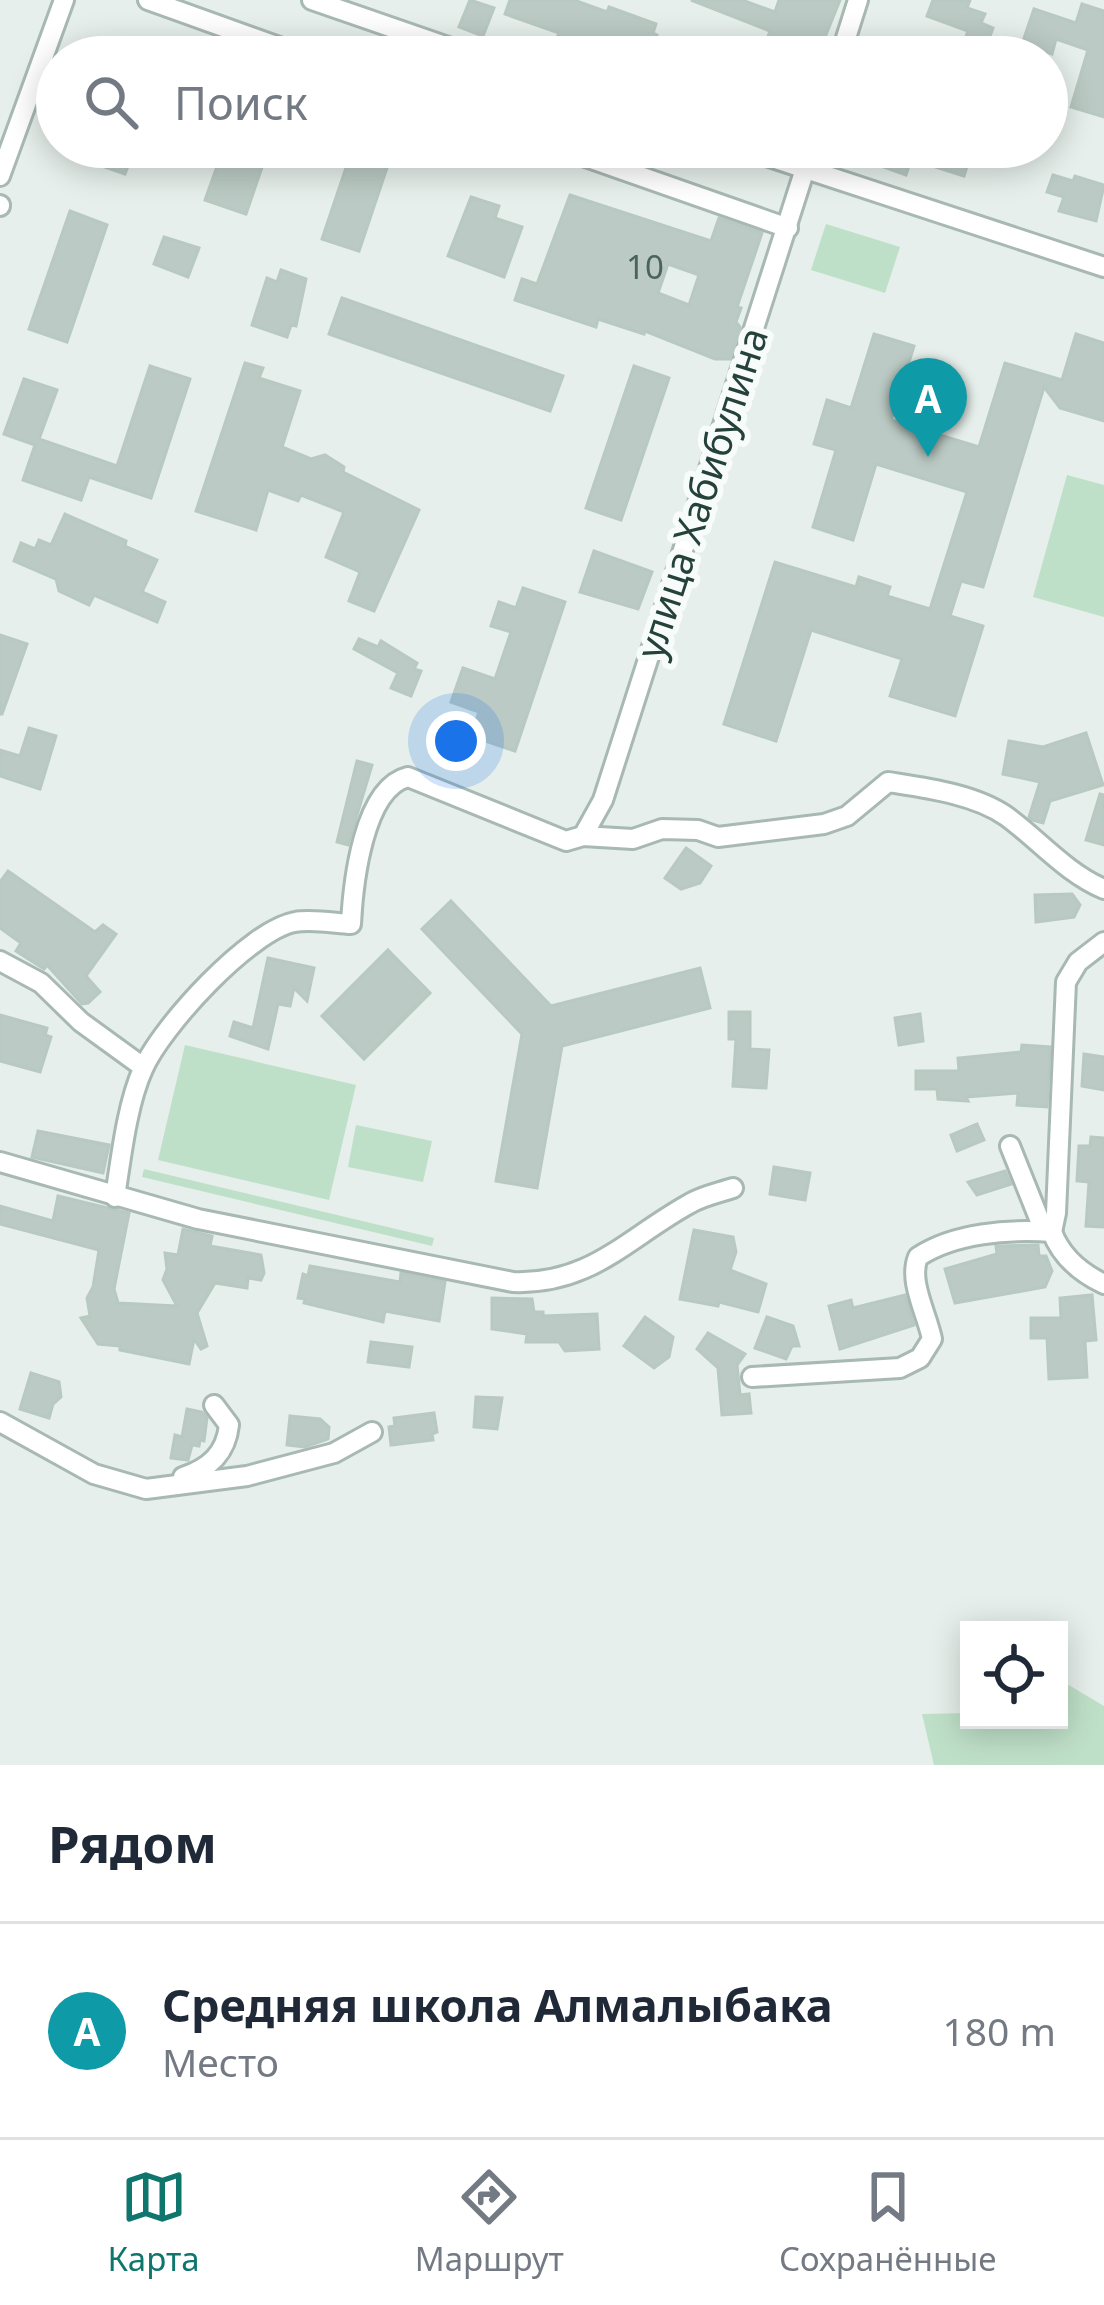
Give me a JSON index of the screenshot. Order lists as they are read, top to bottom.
{
  "streets": {
    "street": ["улица Хабибулина"]
  },
  "house_numbers": ["10"],
  "page": {
    "search": "Поиск",
    "pins": "A",
    "heading": "Рядом",
    "list": [
      {
        "mark": "A",
        "name": "Средняя школа Алмалыбака",
        "note": "Место",
        "value": "180 m"
      }
    ],
    "nav": ["Карта", "Маршрут", "Сохранённые"]
  }
}
